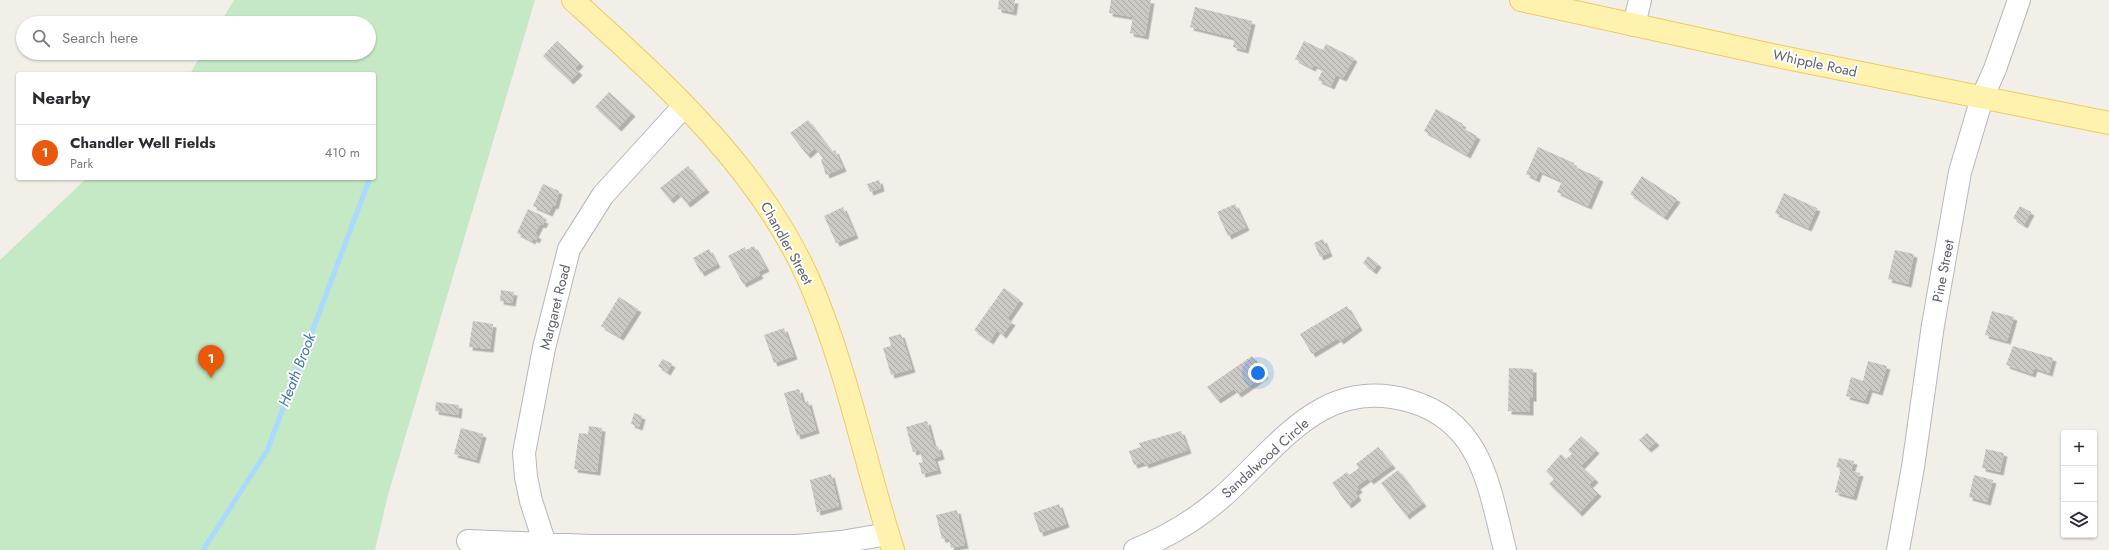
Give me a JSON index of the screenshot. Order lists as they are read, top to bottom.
{
  "streets": {
    "main road": ["Whipple Road", "Chandler Street"],
    "street": ["Pine Street", "Margaret Road", "Sandalwood Circle"]
  },
  "crossings": [
    ["Whipple Road", "Pine Street"],
    ["Chandler Street", "Margaret Road"]
  ],
  "water": ["Heath Brook"],
  "page": {
    "search": "Search here",
    "heading": "Nearby",
    "list": [
      {
        "mark": "1",
        "name": "Chandler Well Fields",
        "note": "Park",
        "value": "410 m"
      }
    ],
    "pins": "1",
    "map_buttons": ["+", "−"]
  }
}
